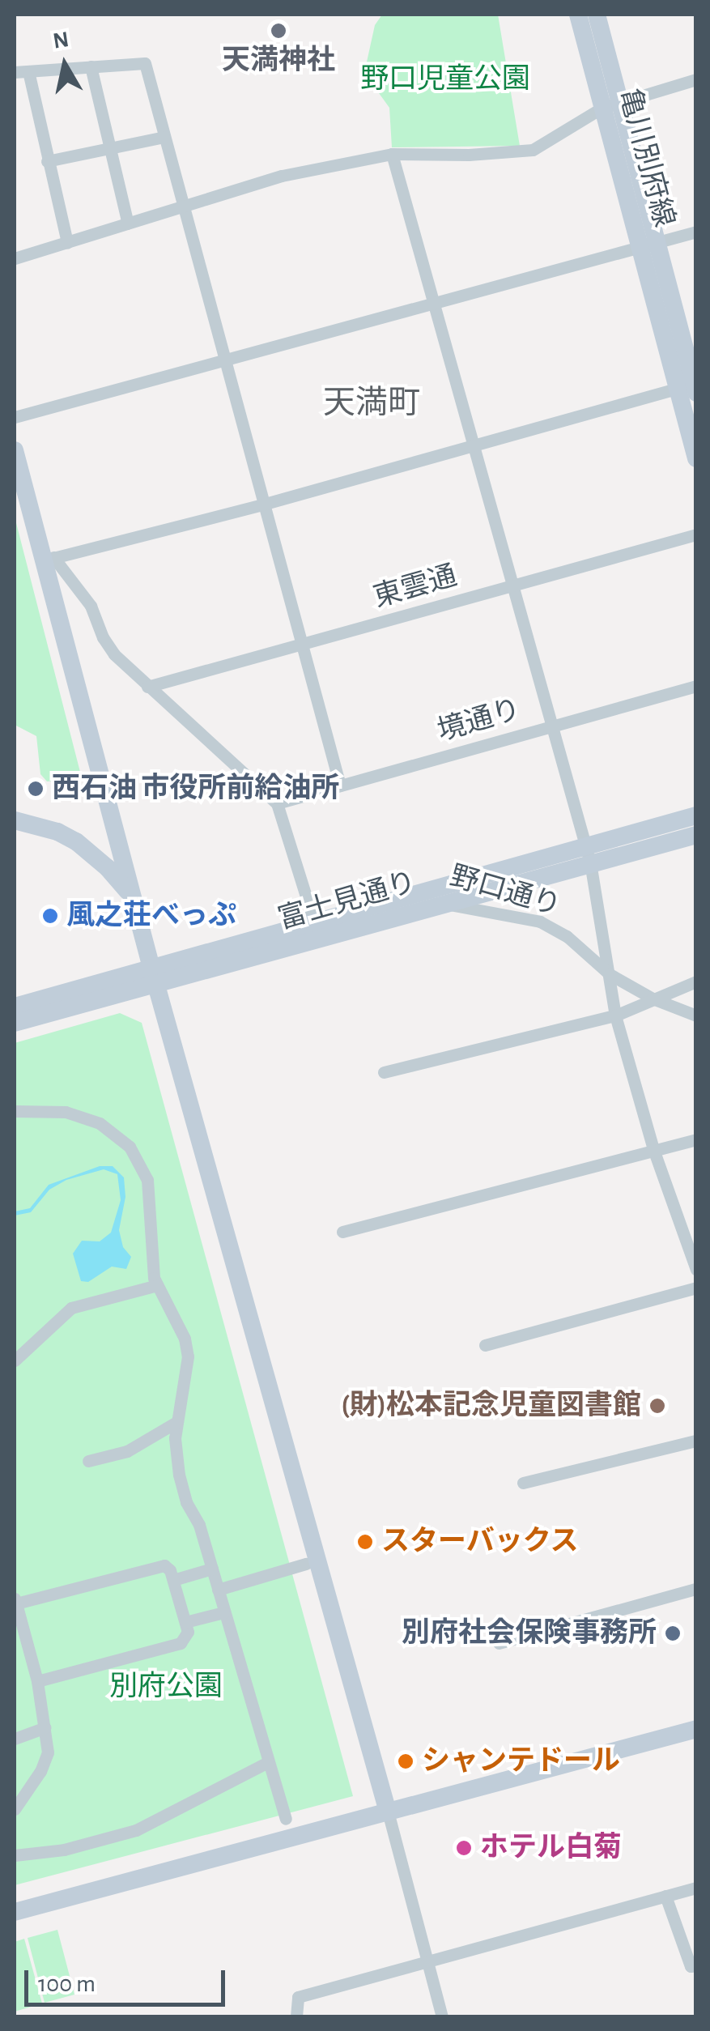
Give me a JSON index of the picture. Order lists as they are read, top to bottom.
{
  "streets": {
    "street": [
      "亀川別府線",
      "東雲通",
      "境通り",
      "野口通り",
      "富士見通り"
    ]
  },
  "crossings": [
    ["野口通り", "富士見通り"]
  ],
  "districts": ["天満町"],
  "parks": ["野口児童公園", "別府公園"],
  "places": [
    "天満神社",
    "西石油 市役所前給油所",
    "風之荘べっぷ",
    "(財)松本記念児童図書館",
    "スターバックス",
    "別府社会保険事務所",
    "シャンテドール",
    "ホテル白菊"
  ],
  "scale_bar": "100 m",
  "north": "top"
}
